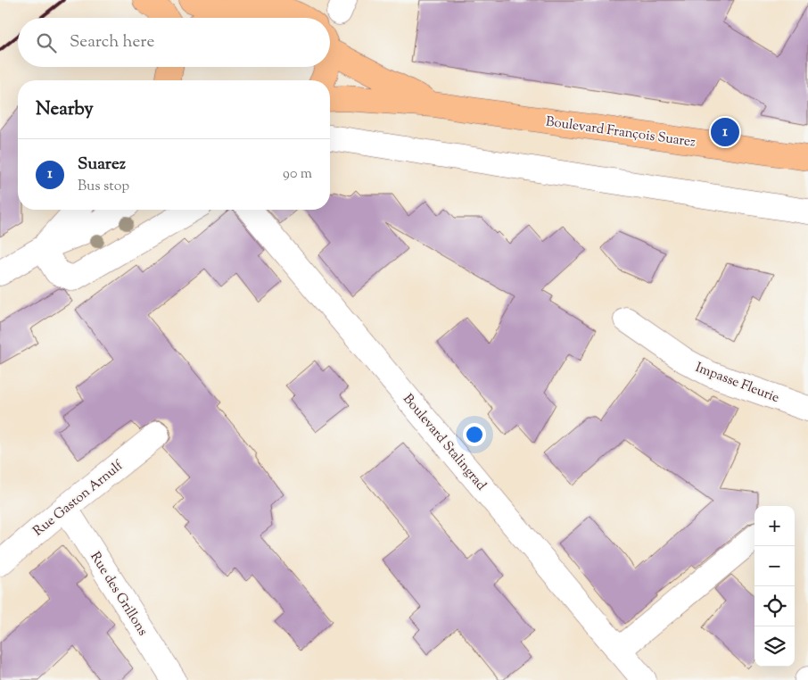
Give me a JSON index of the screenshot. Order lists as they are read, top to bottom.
{
  "streets": {
    "main road": ["Boulevard François Suarez"],
    "street": [
      "Impasse Fleurie",
      "Boulevard Stalingrad",
      "Rue Gaston Arnulf",
      "Rue des Grillons"
    ]
  },
  "crossings": [
    ["Rue Gaston Arnulf", "Rue des Grillons"]
  ],
  "page": {
    "search": "Search here",
    "heading": "Nearby",
    "pins": "1",
    "list": [
      {
        "mark": "1",
        "name": "Suarez",
        "note": "Bus stop",
        "value": "90 m"
      }
    ],
    "map_buttons": ["+", "−"]
  }
}
